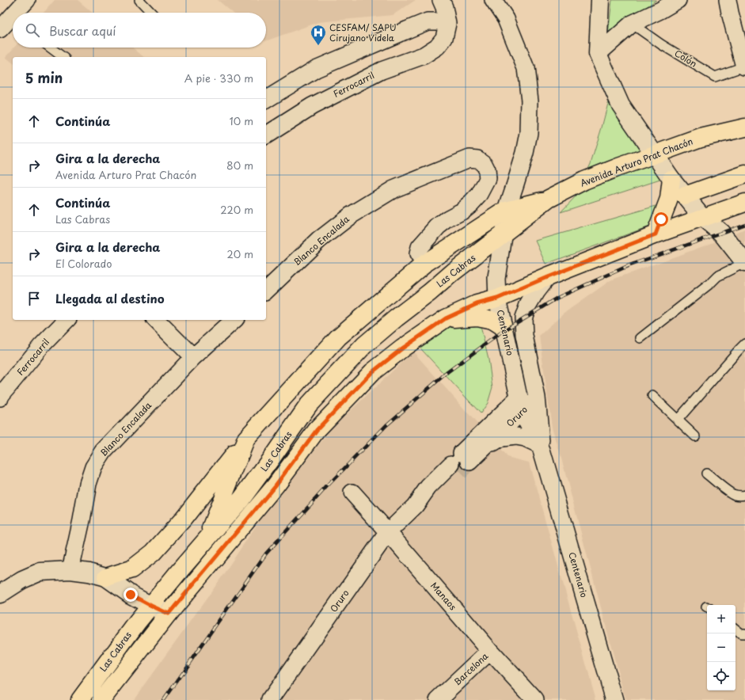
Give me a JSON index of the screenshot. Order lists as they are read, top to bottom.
{
  "streets": {
    "main road": ["Avenida Arturo Prat Chacón", "Las Cabras"],
    "street": [
      "Ferrocarril",
      "Blanco Encalada",
      "Centenario",
      "Oruro",
      "Manaos",
      "Barcelona"
    ],
    "lane": ["Colón"]
  },
  "crossings": [
    ["Avenida Arturo Prat Chacón", "Las Cabras"],
    ["Avenida Arturo Prat Chacón", "Centenario"],
    ["Las Cabras", "Centenario"],
    ["Centenario", "Oruro"],
    ["Oruro", "Manaos"],
    ["Manaos", "Barcelona"]
  ],
  "places": {
    "hospital": ["CESFAM/ SAPU Cirujano Videla"]
  },
  "page": {
    "search": "Buscar aquí",
    "heading": ["5 min", "A pie · 330 m"],
    "list": [
      ["Continúa", "10 m"],
      ["Gira a la derecha", "Avenida Arturo Prat Chacón", "80 m"],
      ["Continúa", "Las Cabras", "220 m"],
      ["Gira a la derecha", "El Colorado", "20 m"],
      "Llegada al destino"
    ],
    "map_buttons": ["+", "−"]
  }
}
